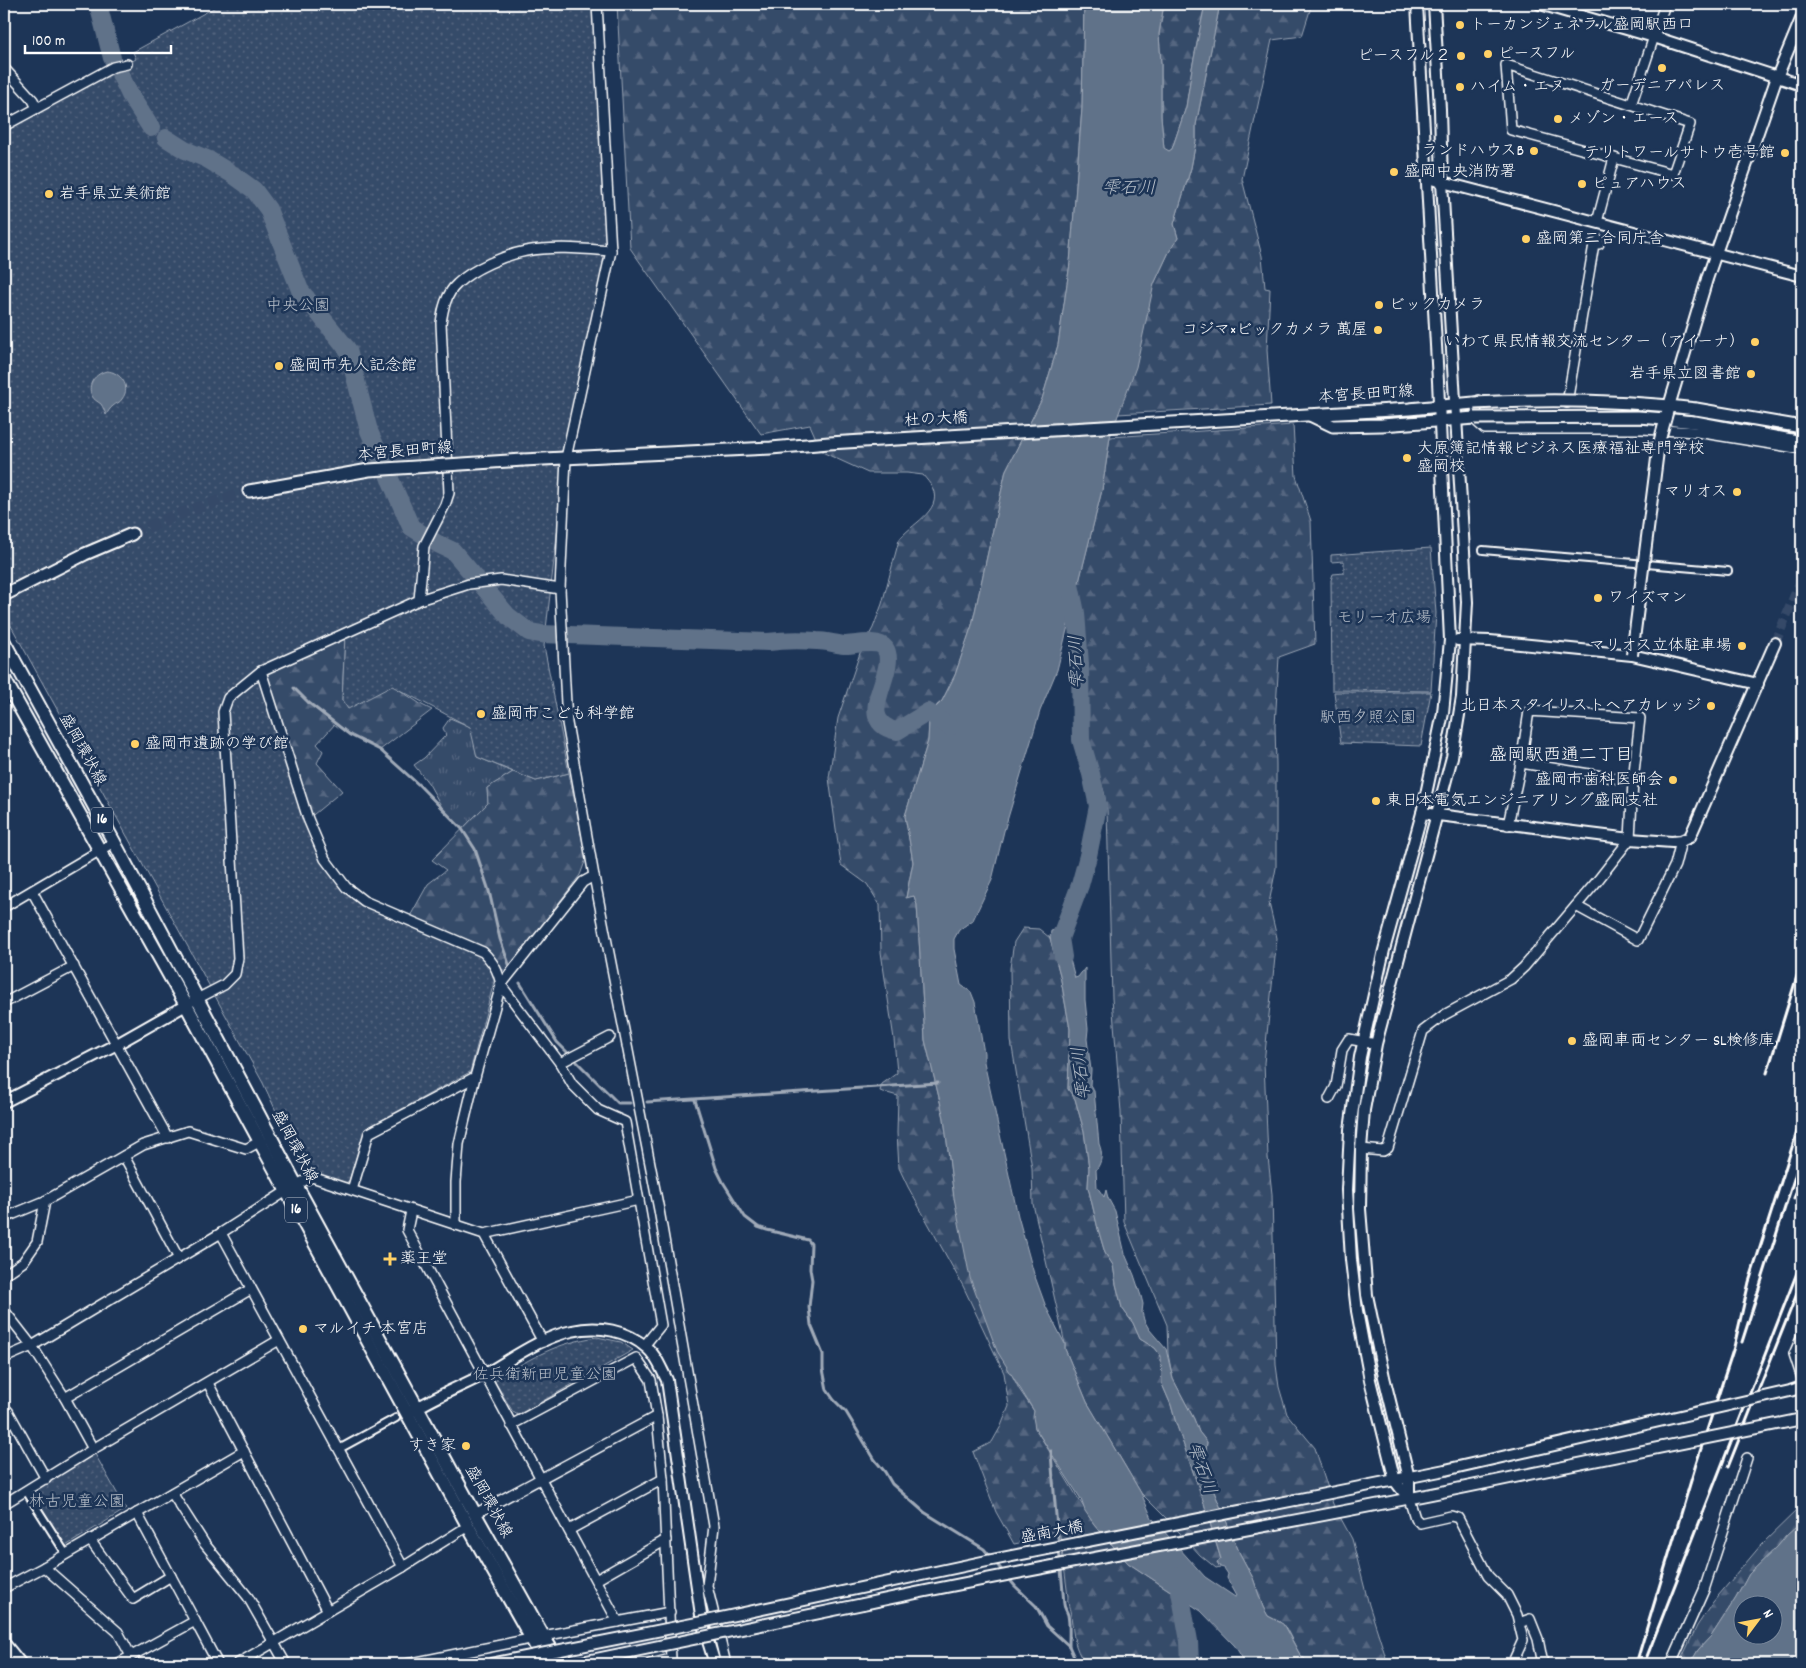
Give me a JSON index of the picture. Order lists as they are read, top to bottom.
{
  "streets": {
    "main road": [
      "本宮長田町線",
      "杜の大橋",
      "盛岡環状線",
      "16"
    ],
    "street": ["盛南大橋"]
  },
  "crossings": [
    ["本宮長田町線", "杜の大橋"]
  ],
  "districts": ["盛岡駅西通二丁目"],
  "water": ["雫石川"],
  "parks": [
    "中央公園",
    "モリーオ広場",
    "駅西夕照公園",
    "佐兵衛新田児童公園",
    "林古児童公園"
  ],
  "places": {
    "other": [
      "トーカンジェネラル盛岡駅西口",
      "ピースフル",
      "ピースフル２",
      "ガーデニアパレス",
      "ハイム・エヌ",
      "メゾン・エース",
      "ランドハウスB",
      "テリトワールサトウ壱号館",
      "盛岡中央消防署",
      "ピュアハウス",
      "岩手県立美術館",
      "盛岡第二合同庁舎",
      "ビックカメラ",
      "コジマ×ビックカメラ 萬屋",
      "いわて県民情報交流センター（アイーナ）",
      "盛岡市先人記念館",
      "岩手県立図書館",
      "大原簿記情報ビジネス医療福祉専門学校 盛岡校",
      "マリオス",
      "ワイズマン",
      "マリオス立体駐車場",
      "北日本スタイリストヘアカレッジ",
      "盛岡市こども科学館",
      "盛岡市遺跡の学び館",
      "盛岡市歯科医師会",
      "東日本電気エンジニアリング盛岡支社",
      "盛岡車両センター SL検修庫",
      "マルイチ 本宮店",
      "すき家"
    ],
    "health": ["薬王堂"]
  },
  "scale_bar": "100 m",
  "north": "top right"
}
